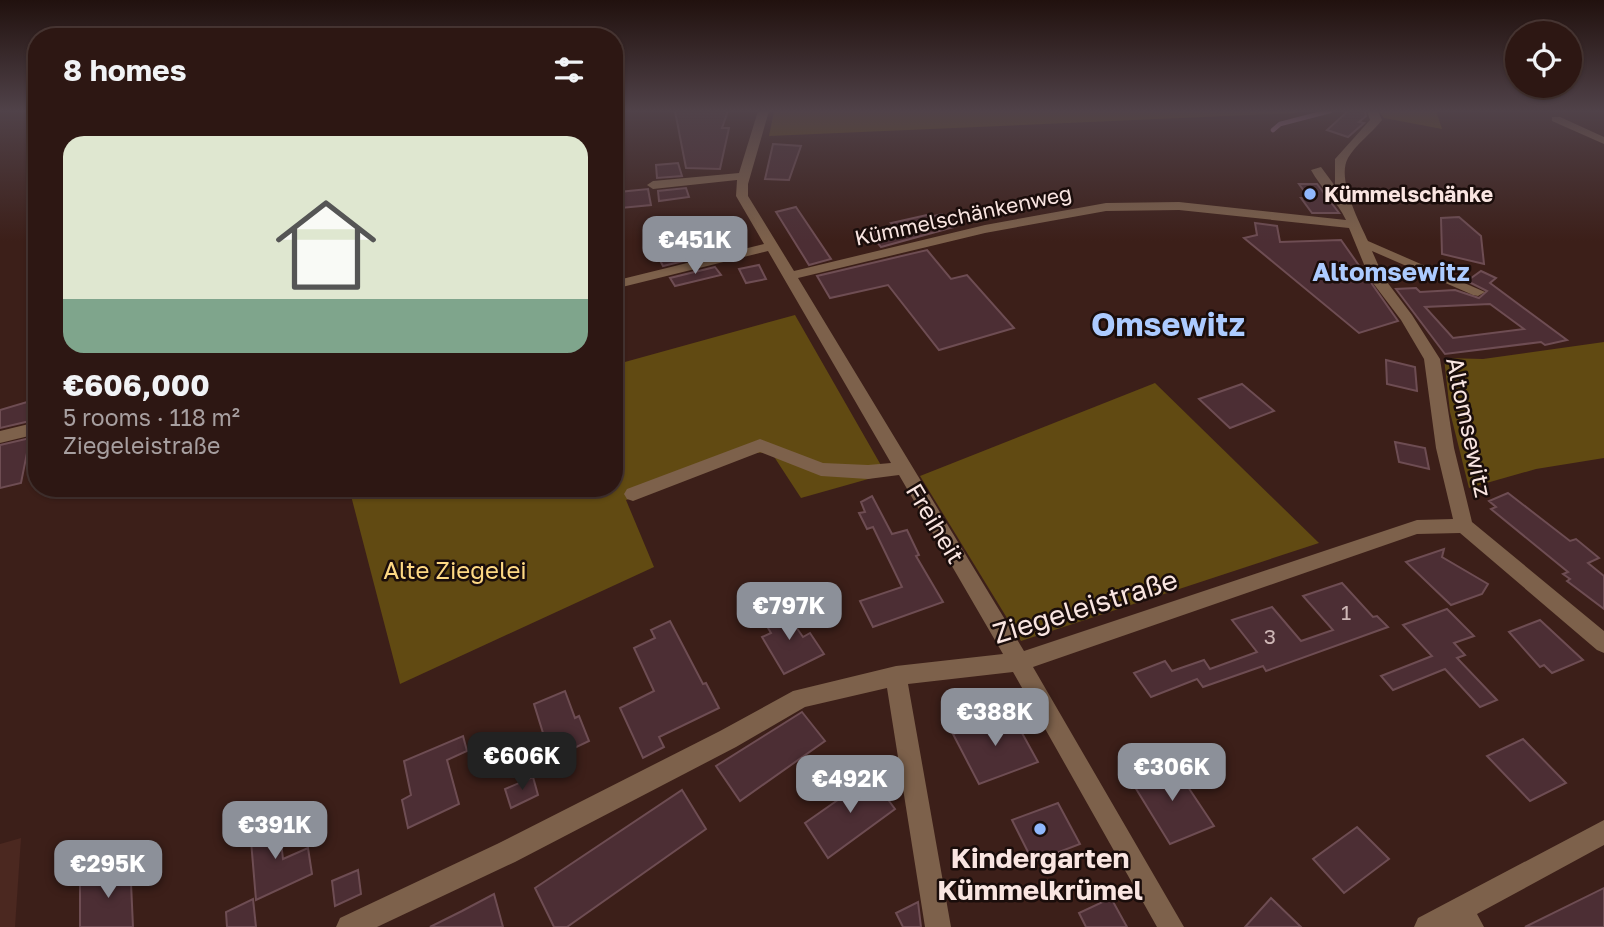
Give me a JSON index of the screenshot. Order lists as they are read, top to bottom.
{
  "streets": {
    "street": [
      "Kümmelschänkenweg",
      "Altomsewitz",
      "Freiheit",
      "Ziegeleistraße"
    ]
  },
  "crossings": [
    ["Kümmelschänkenweg", "Altomsewitz"],
    ["Kümmelschänkenweg", "Freiheit"],
    ["Altomsewitz", "Ziegeleistraße"],
    ["Freiheit", "Ziegeleistraße"]
  ],
  "districts": ["Altomsewitz", "Omsewitz"],
  "parks": ["Alte Ziegelei"],
  "places": ["Kümmelschänke", "Kindergarten Kümmelkrümel"],
  "house_numbers": ["1", "3"],
  "page": {
    "heading": "8 homes",
    "list": [
      {
        "name": "€606,000",
        "note": "5 rooms · 118 m² · Ziegeleistraße"
      }
    ],
    "price": [
      "€451K",
      "€797K",
      "€388K",
      "€606K",
      "€306K",
      "€492K",
      "€391K",
      "€295K"
    ]
  }
}
